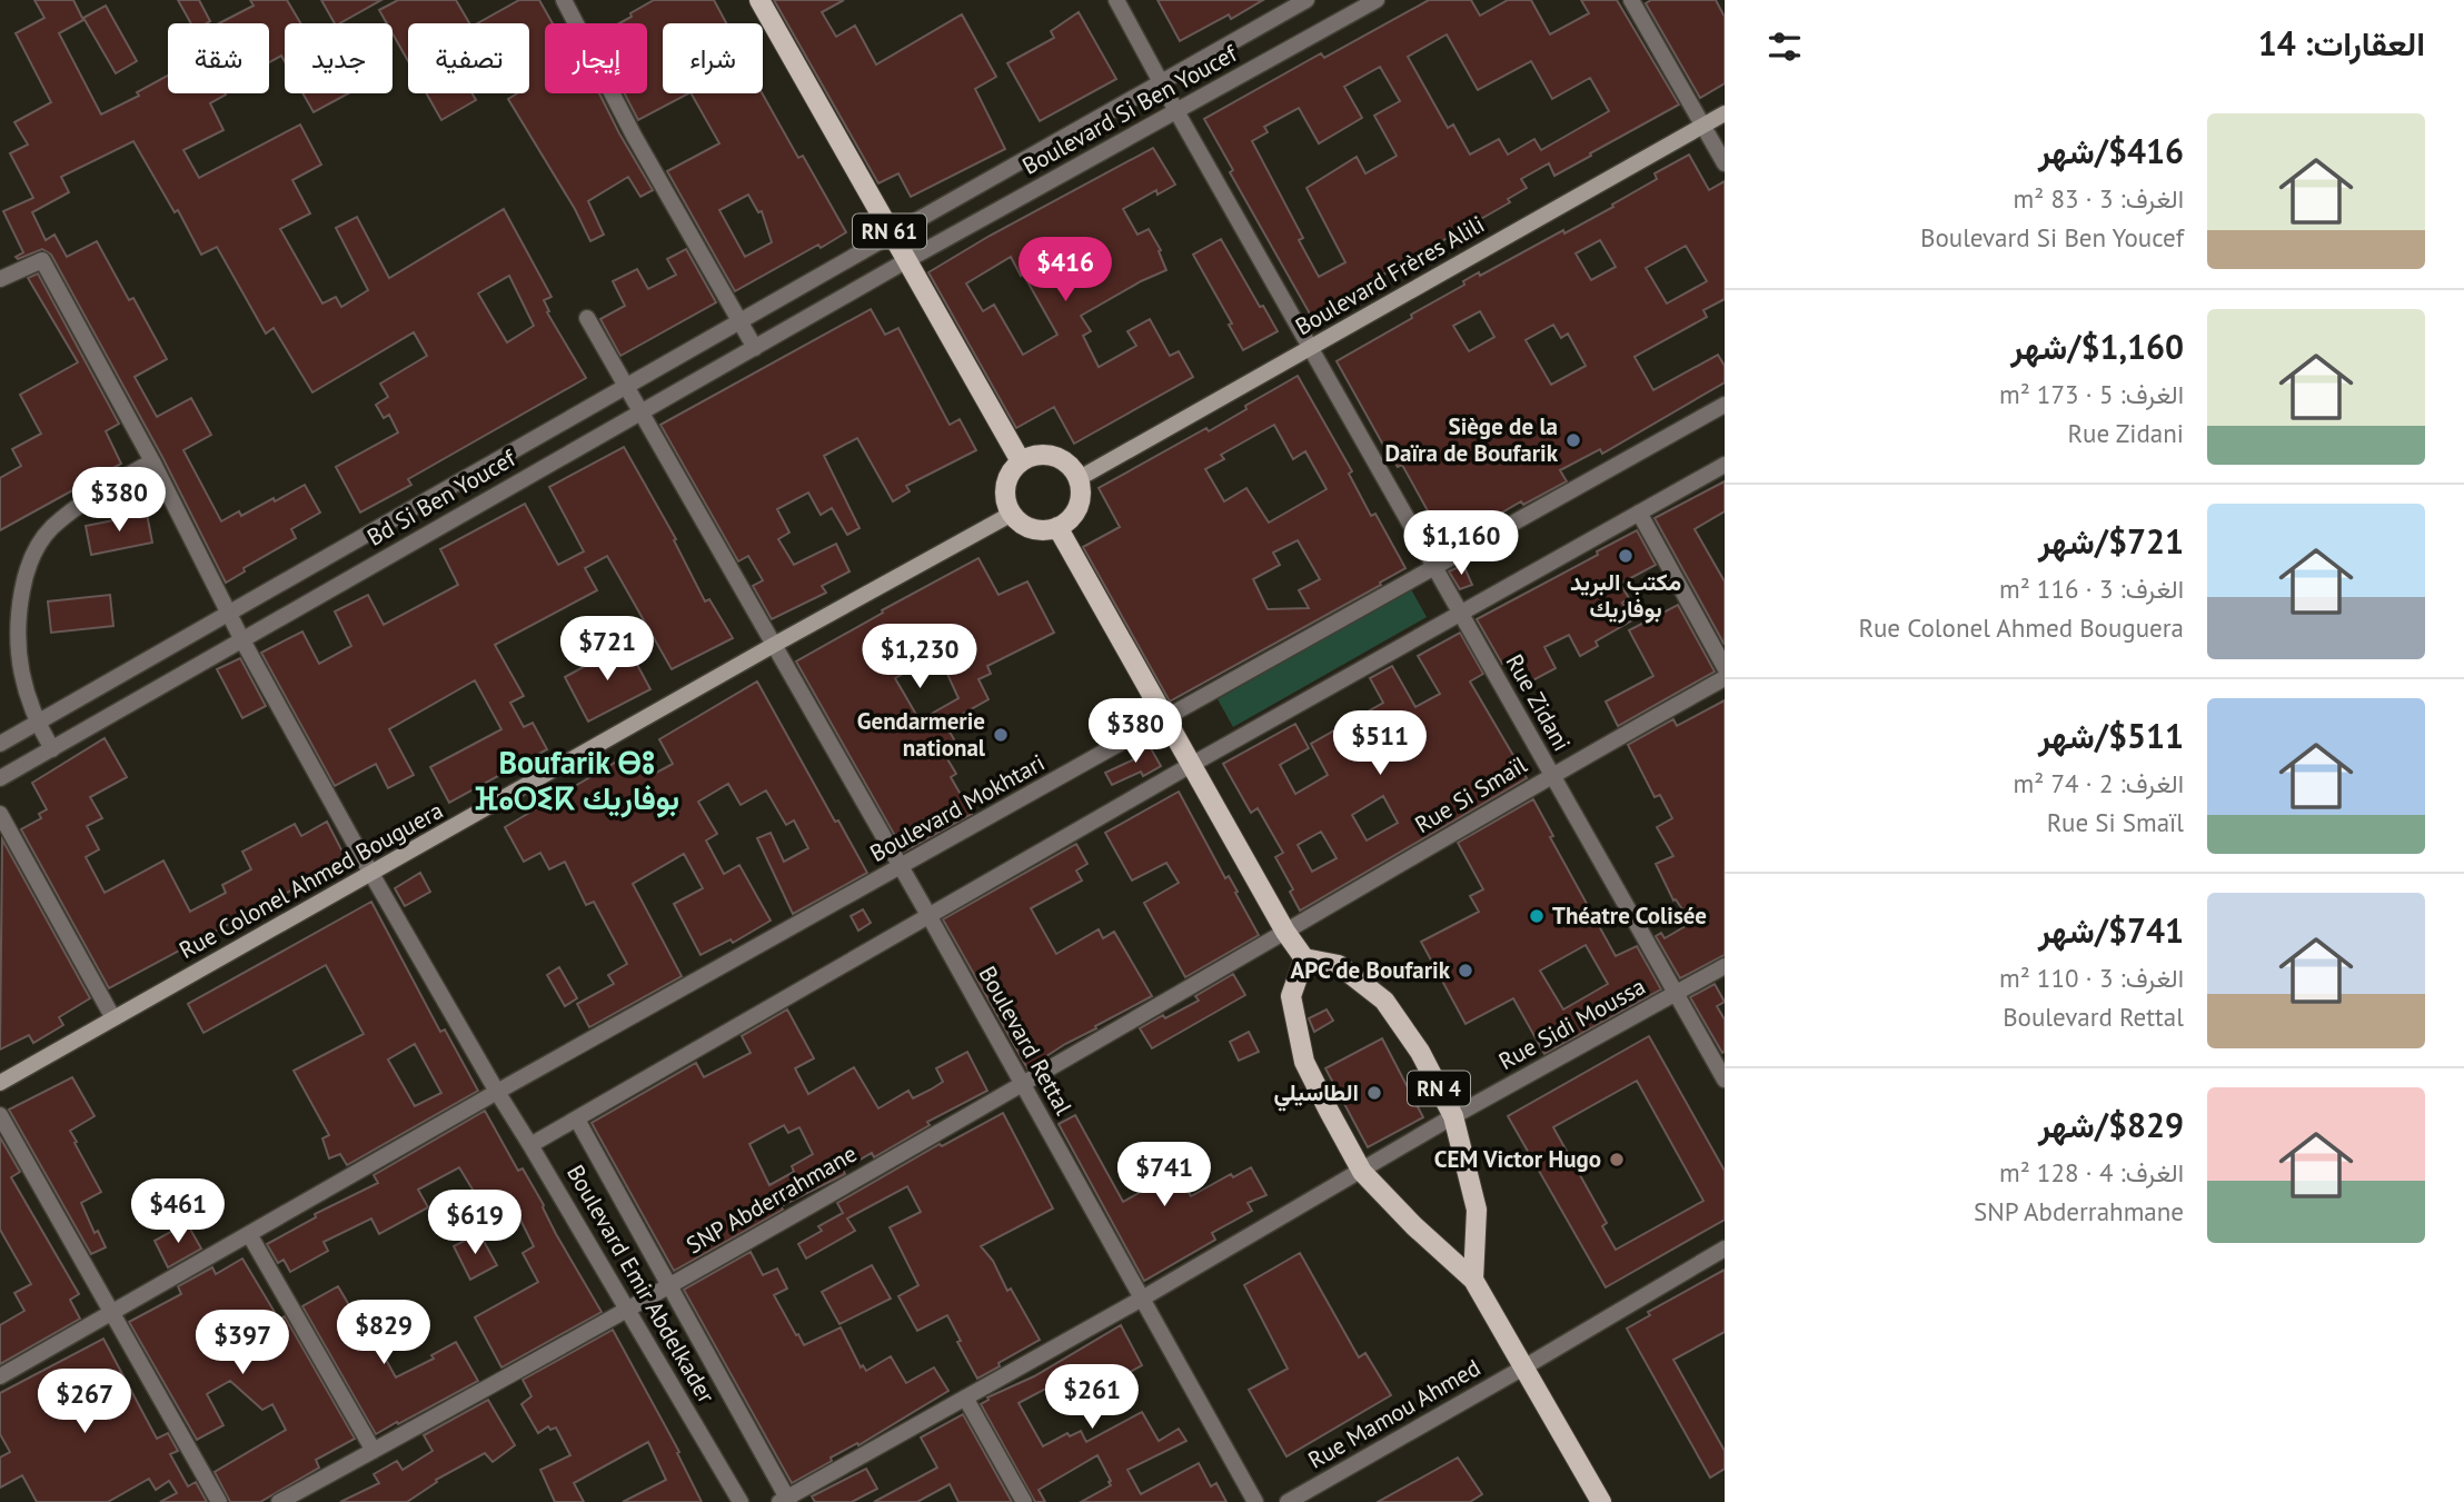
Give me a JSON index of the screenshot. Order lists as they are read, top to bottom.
{
  "streets": {
    "main road": [
      "RN 61",
      "Boulevard Frères Alili",
      "Rue Colonel Ahmed Bouguera",
      "RN 4"
    ],
    "street": [
      "Boulevard Si Ben Youcef",
      "Bd Si Ben Youcef",
      "Rue Zidani",
      "Rue Si Smaïl",
      "Boulevard Mokhtari",
      "Rue Sidi Moussa",
      "Boulevard Rettal",
      "SNP Abderrahmane",
      "Boulevard Emir Abdelkader",
      "Rue Mamou Ahmed"
    ]
  },
  "crossings": [
    ["Boulevard Si Ben Youcef", "RN 61"],
    ["Boulevard Si Ben Youcef", "Bd Si Ben Youcef"],
    ["Boulevard Si Ben Youcef", "Rue Zidani"],
    ["RN 61", "Boulevard Frères Alili"],
    ["RN 61", "Bd Si Ben Youcef"],
    ["RN 61", "Rue Colonel Ahmed Bouguera"],
    ["Boulevard Frères Alili", "Rue Zidani"],
    ["Boulevard Frères Alili", "Rue Colonel Ahmed Bouguera"],
    ["Bd Si Ben Youcef", "Boulevard Rettal"],
    ["Bd Si Ben Youcef", "Boulevard Emir Abdelkader"],
    ["Rue Zidani", "Rue Si Smaïl"],
    ["Rue Zidani", "Boulevard Mokhtari"],
    ["Rue Zidani", "Rue Sidi Moussa"],
    ["Rue Si Smaïl", "SNP Abderrahmane"],
    ["Boulevard Mokhtari", "Boulevard Rettal"],
    ["Boulevard Mokhtari", "Boulevard Emir Abdelkader"],
    ["Rue Colonel Ahmed Bouguera", "Boulevard Rettal"],
    ["Rue Colonel Ahmed Bouguera", "Boulevard Emir Abdelkader"],
    ["Rue Sidi Moussa", "Boulevard Rettal"],
    ["Rue Sidi Moussa", "RN 4"],
    ["Rue Sidi Moussa", "Boulevard Emir Abdelkader"],
    ["Boulevard Rettal", "SNP Abderrahmane"],
    ["SNP Abderrahmane", "Boulevard Emir Abdelkader"]
  ],
  "districts": ["Boufarik ⴱⵓ ⴼⴰⵔⵉⴽ بوفاريك"],
  "places": [
    "Siège de la Daïra de Boufarik",
    "مكتب البريد بوفاريك",
    "Gendarmerie national",
    "Théatre Colisée",
    "APC de Boufarik",
    "الطاسيلي",
    "CEM Victor Hugo"
  ],
  "page": {
    "heading": "العقارات: 14",
    "chip": [
      "شراء",
      "إيجار",
      "تصفية",
      "جديد",
      "شقة"
    ],
    "list": [
      {
        "name": "$416/شهر",
        "note": "الغرف: 3 · 83 m² · Boulevard Si Ben Youcef"
      },
      {
        "name": "$1,160/شهر",
        "note": "الغرف: 5 · 173 m² · Rue Zidani"
      },
      {
        "name": "$721/شهر",
        "note": "الغرف: 3 · 116 m² · Rue Colonel Ahmed Bouguera"
      },
      {
        "name": "$511/شهر",
        "note": "الغرف: 2 · 74 m² · Rue Si Smaïl"
      },
      {
        "name": "$741/شهر",
        "note": "الغرف: 3 · 110 m² · Boulevard Rettal"
      },
      {
        "name": "$829/شهر",
        "note": "الغرف: 4 · 128 m² · SNP Abderrahmane"
      }
    ],
    "price": [
      "$416",
      "$380",
      "$1,160",
      "$721",
      "$1,230",
      "$380",
      "$511",
      "$741",
      "$461",
      "$619",
      "$829",
      "$397",
      "$261",
      "$267"
    ]
  }
}
